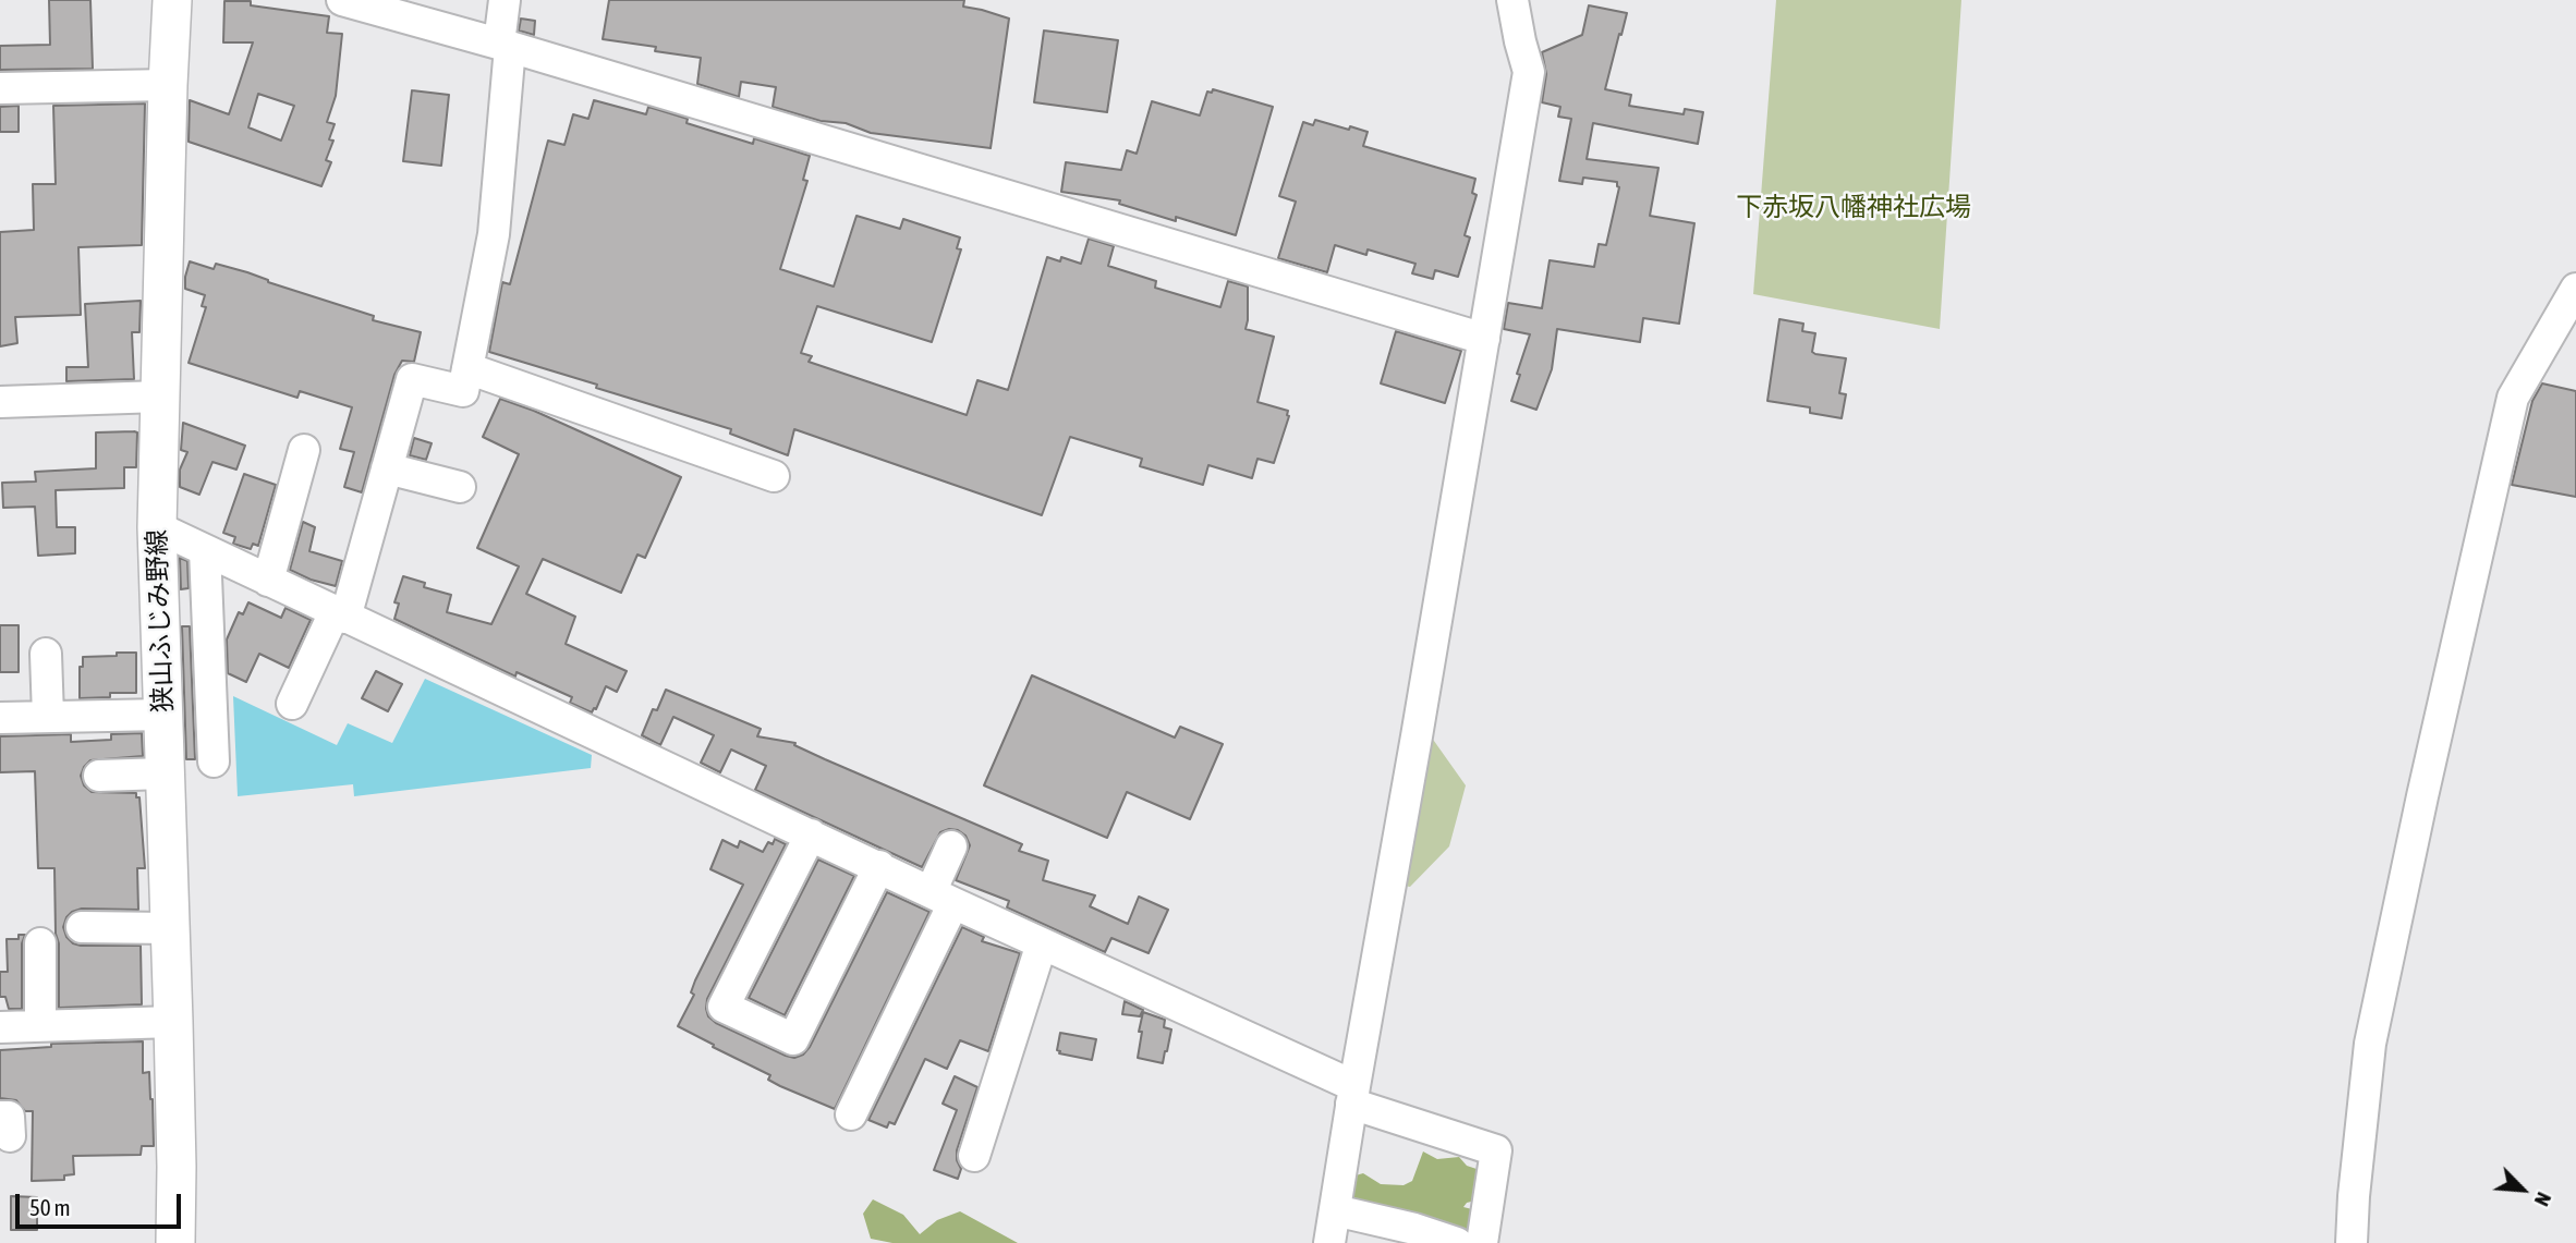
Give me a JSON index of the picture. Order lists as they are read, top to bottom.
{
  "streets": {
    "main road": ["狭山ふじみ野線"]
  },
  "parks": ["下赤坂八幡神社広場"],
  "scale_bar": "50 m",
  "north": "bottom right"
}
